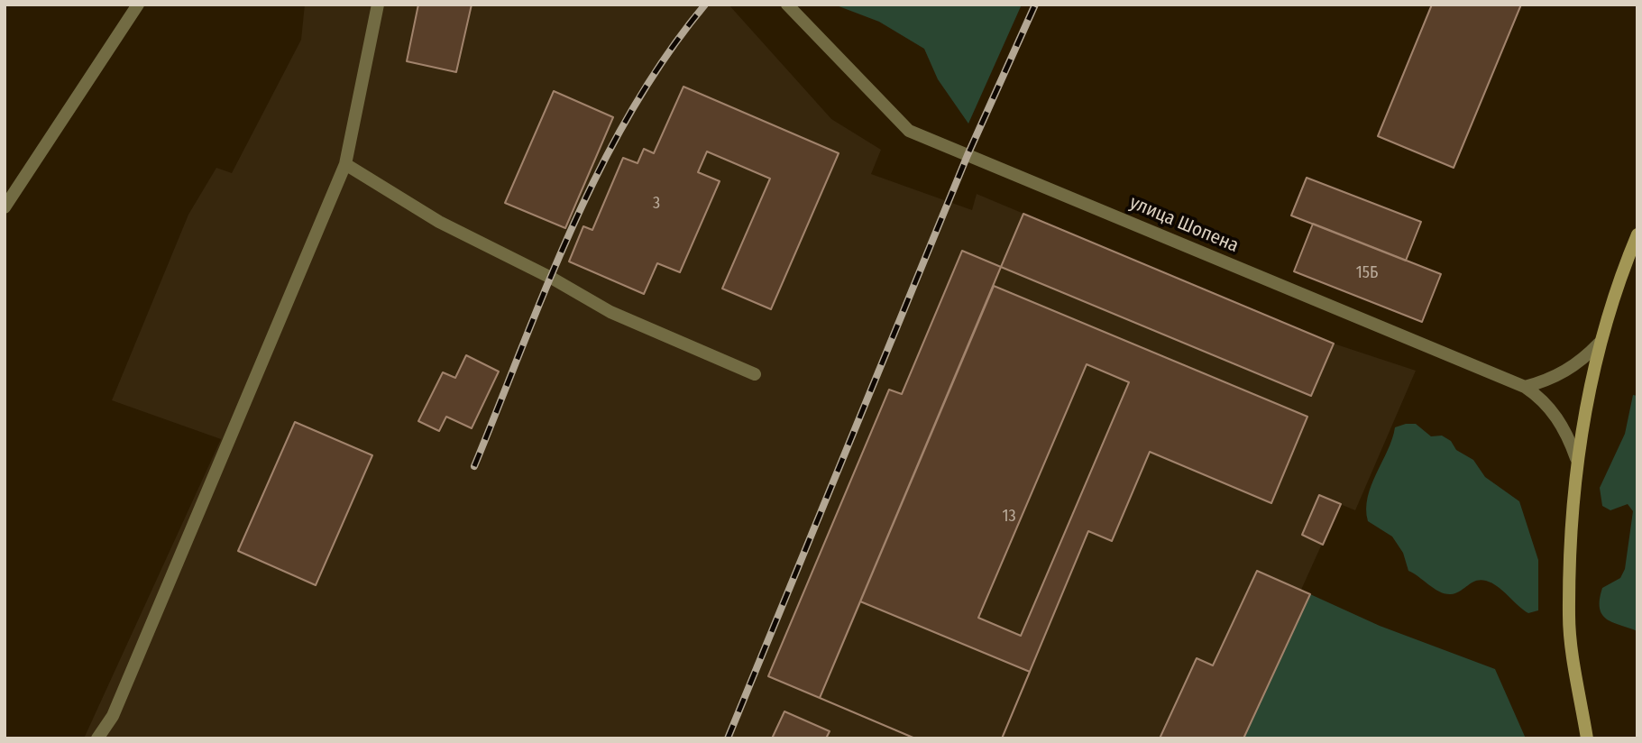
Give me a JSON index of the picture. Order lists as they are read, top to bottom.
{
  "streets": {
    "street": ["улица Шопена"]
  },
  "house_numbers": ["3", "15Б", "13"]
}
